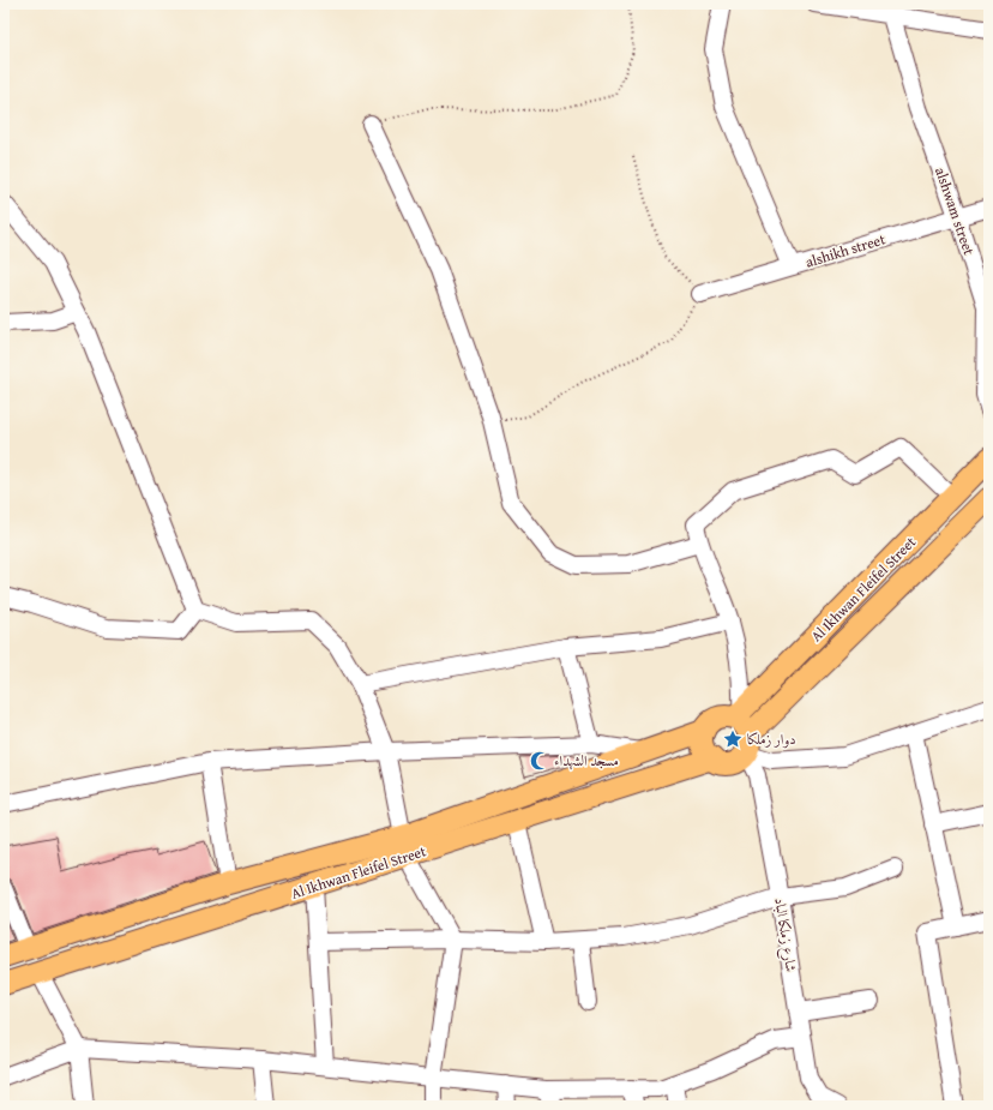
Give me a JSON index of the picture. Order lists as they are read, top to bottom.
{
  "streets": {
    "main road": ["Al Ikhwan Fleifel Street"],
    "street": ["alshwam street", "alshikh street", "شارع زملكا الباد"]
  },
  "crossings": [
    ["alshwam street", "alshikh street"],
    ["Al Ikhwan Fleifel Street", "شارع زملكا الباد"]
  ],
  "places": {
    "place": ["دوار زملكا"],
    "mosque": ["مسجد الشهداء"]
  }
}
